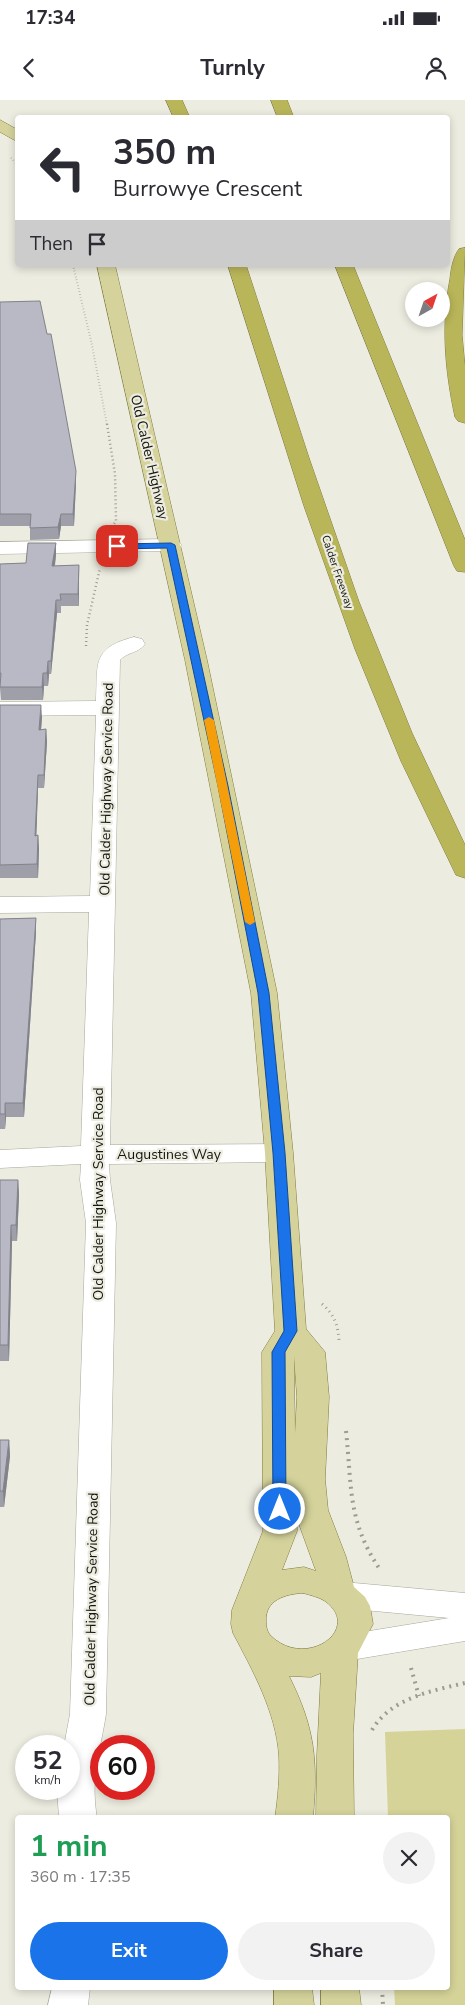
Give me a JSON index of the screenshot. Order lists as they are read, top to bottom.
{
  "streets": {
    "highway": ["Calder Freeway"],
    "main road": ["Old Calder Highway"],
    "street": ["Old Calder Highway Service Road", "Augustines Way"]
  },
  "crossings": [
    ["Old Calder Highway", "Augustines Way"],
    ["Old Calder Highway Service Road", "Augustines Way"]
  ],
  "north": "top right",
  "page": {
    "status": "17:34",
    "header": "Turnly",
    "turn": ["350 m", "Burrowye Crescent"],
    "then": "Then",
    "speed": "52 km/h",
    "limit": "60",
    "heading": ["1 min", "360 m · 17:35"],
    "buttons": ["Exit", "Share"]
  }
}
